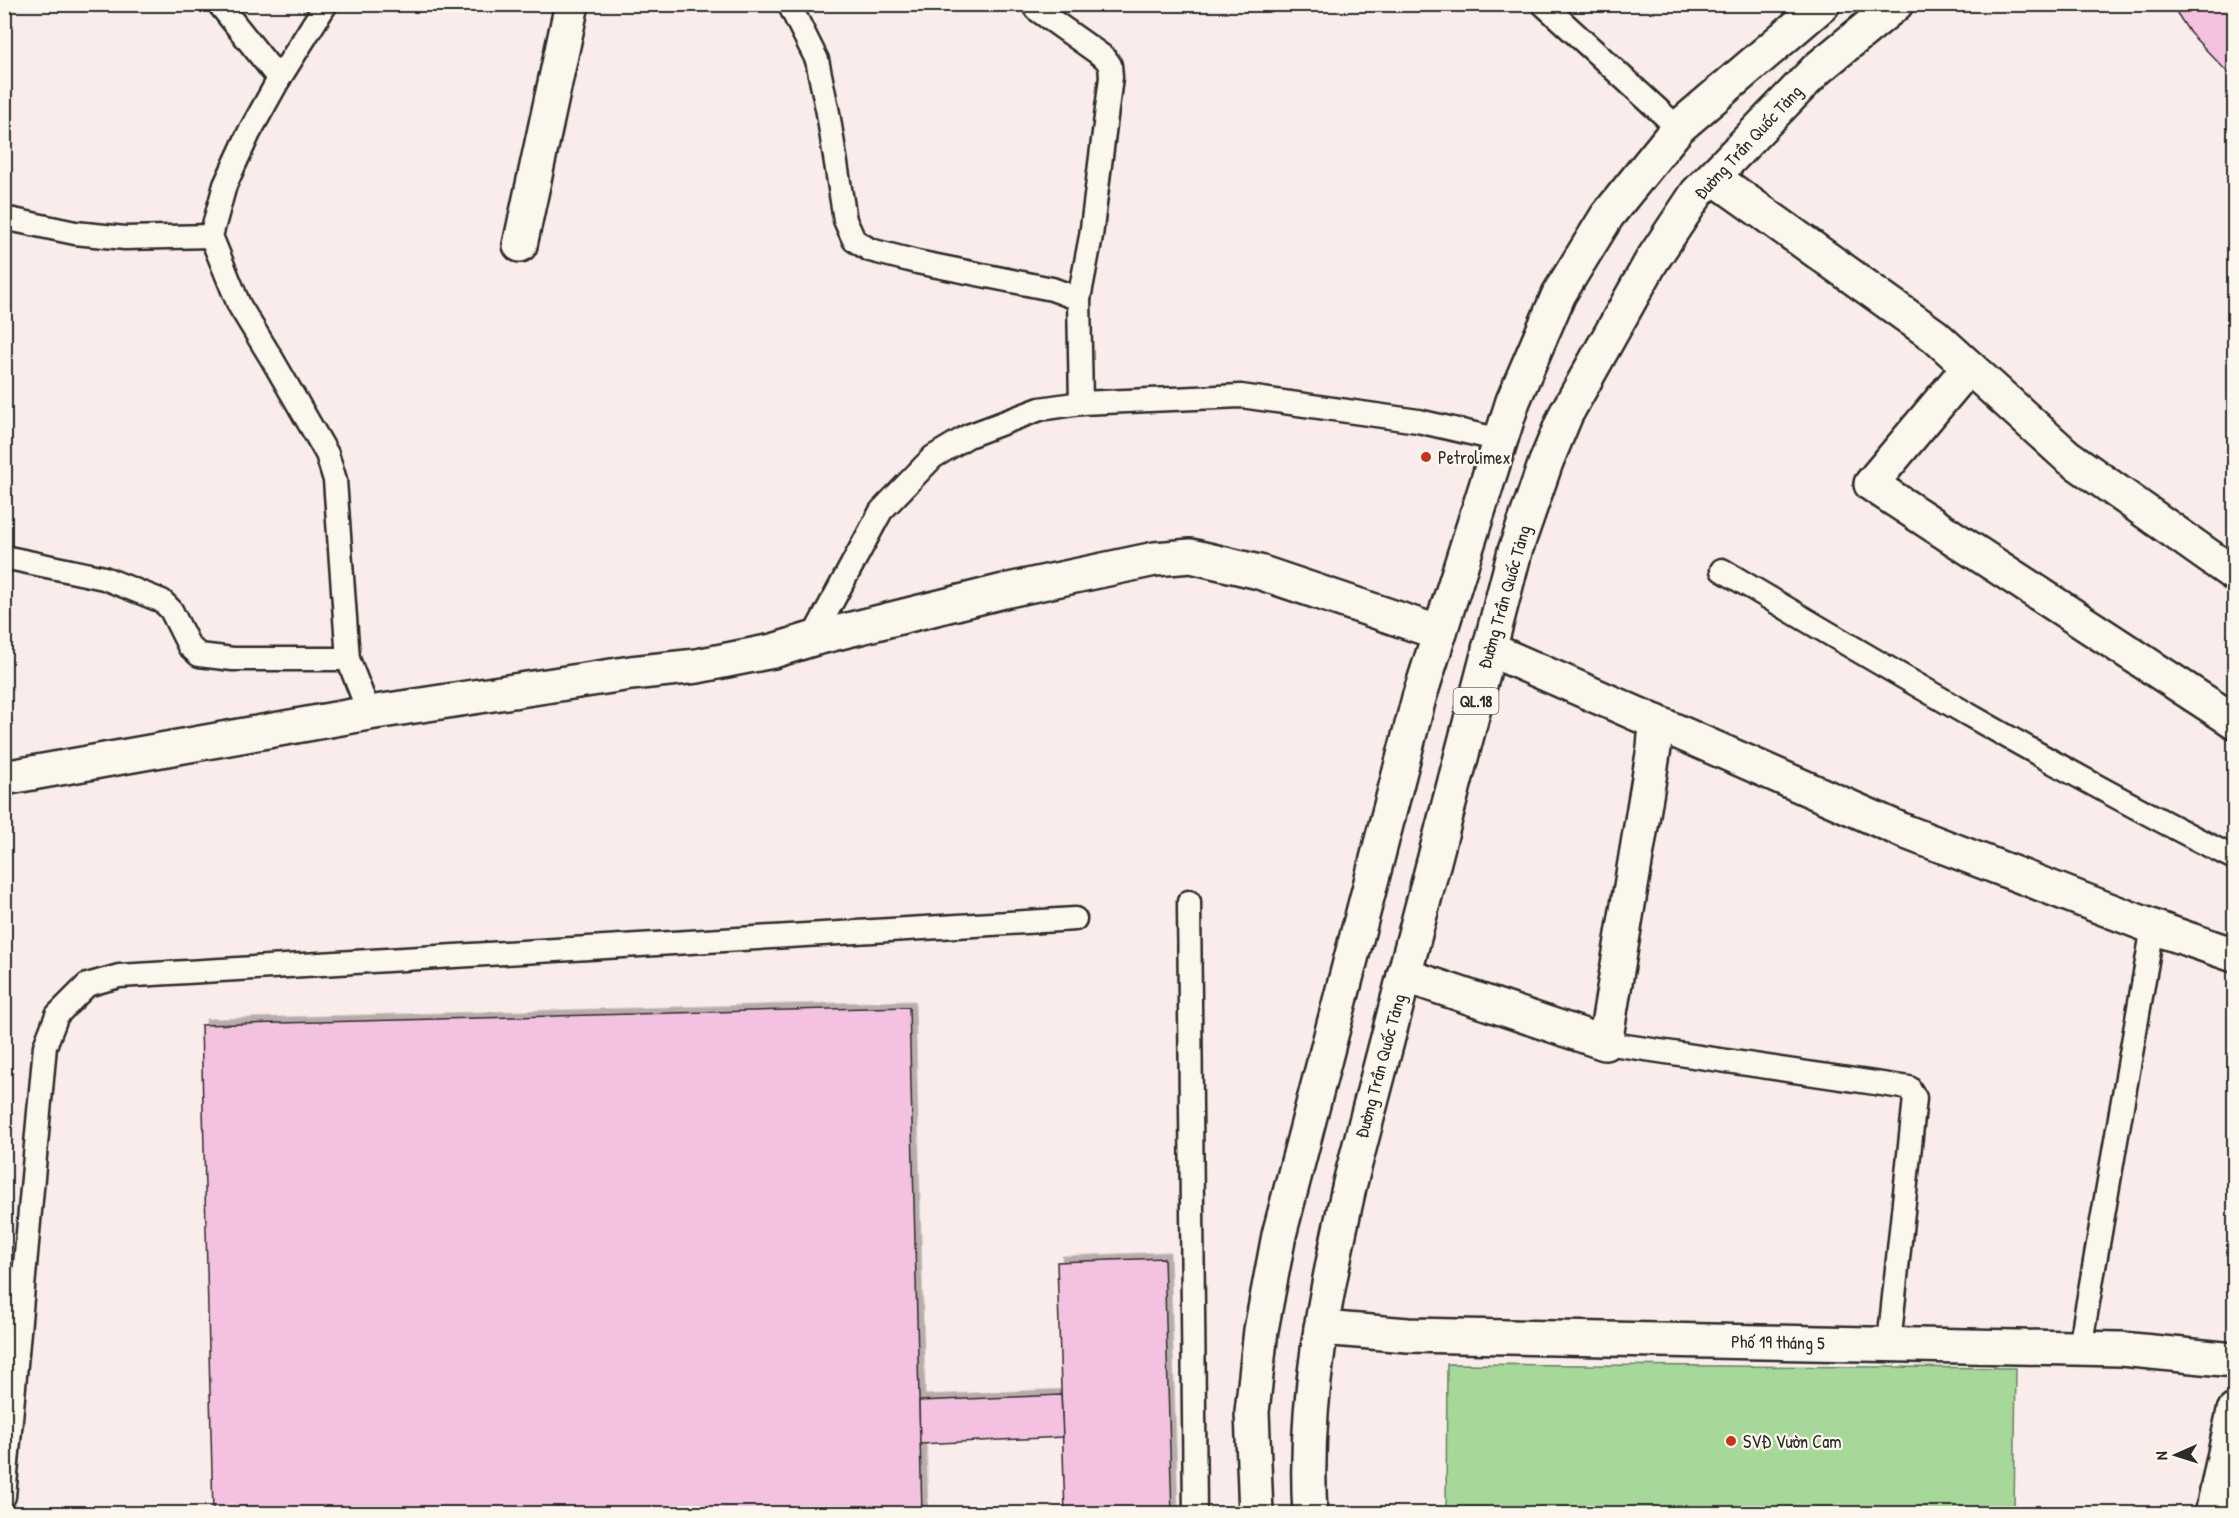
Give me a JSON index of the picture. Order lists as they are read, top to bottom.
{
  "streets": {
    "main road": ["Đường Trần Quốc Tảng", "QL.18", "Phố 19 tháng 5"]
  },
  "crossings": [
    ["Đường Trần Quốc Tảng", "Phố 19 tháng 5"]
  ],
  "places": ["Petrolimex", "SVĐ Vườn Cam"],
  "north": "left"
}
